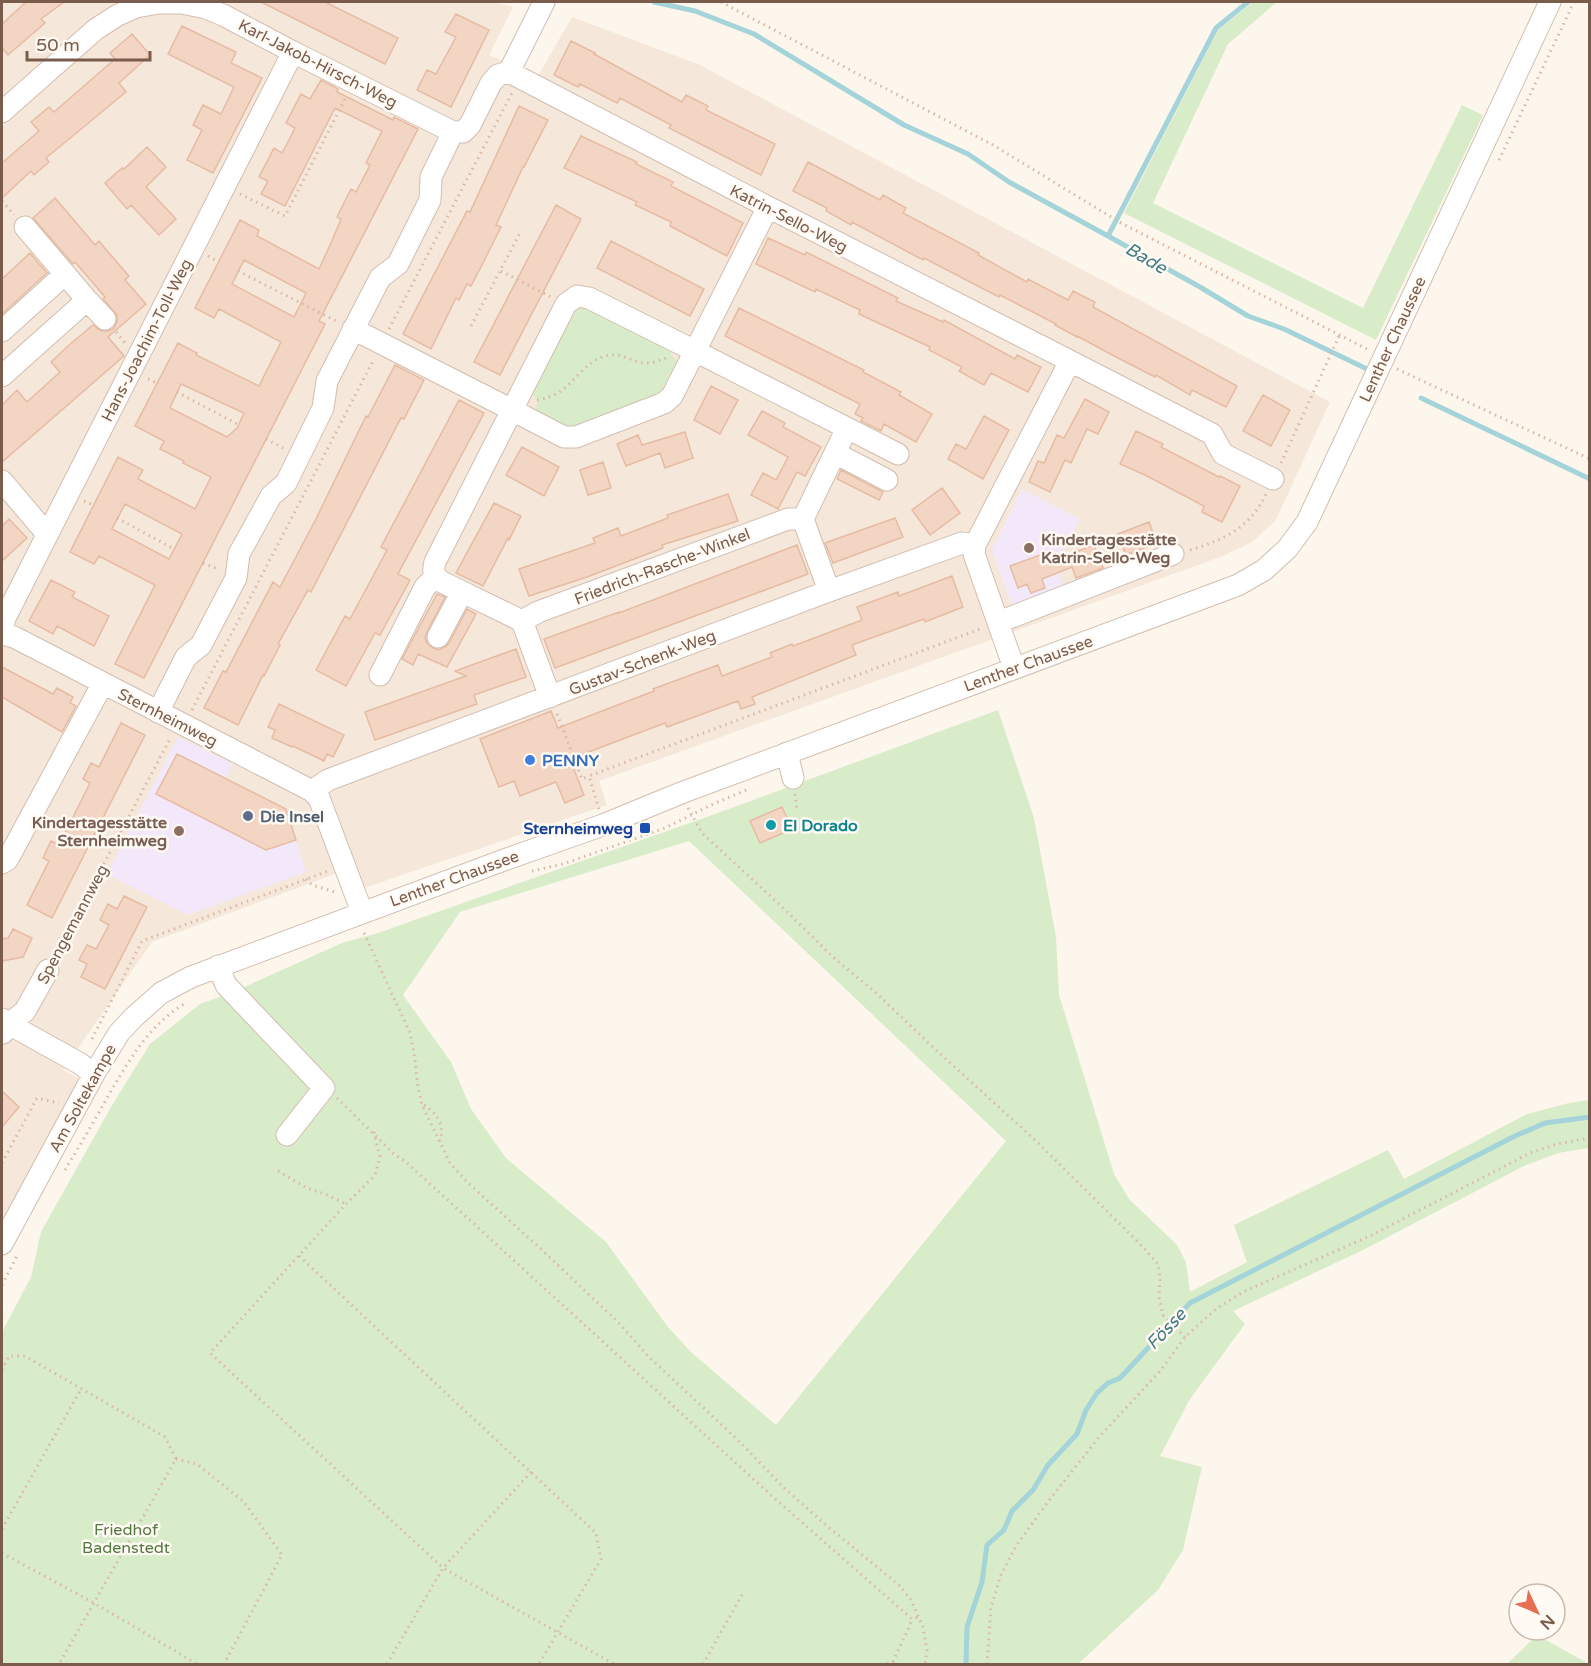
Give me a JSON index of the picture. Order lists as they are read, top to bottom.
{
  "streets": {
    "street": [
      "Karl-Jakob-Hirsch-Weg",
      "Katrin-Sello-Weg",
      "Lenther Chaussee",
      "Hans-Joachim-Toll-Weg",
      "Friedrich-Rasche-Winkel",
      "Gustav-Schenk-Weg",
      "Sternheimweg",
      "Spengemannweg",
      "Am Soltekampe"
    ]
  },
  "crossings": [
    ["Karl-Jakob-Hirsch-Weg", "Hans-Joachim-Toll-Weg"],
    ["Katrin-Sello-Weg", "Spengemannweg"],
    ["Lenther Chaussee", "Am Soltekampe"],
    ["Gustav-Schenk-Weg", "Sternheimweg"],
    ["Sternheimweg", "Spengemannweg"]
  ],
  "water": ["Bade", "Fösse"],
  "parks": ["Friedhof Badenstedt"],
  "places": {
    "other": [
      "Kindertagesstätte Katrin-Sello-Weg",
      "PENNY",
      "Die Insel",
      "El Dorado",
      "Kindertagesstätte Sternheimweg"
    ],
    "transit": ["Sternheimweg"]
  },
  "scale_bar": "50 m",
  "north": "bottom right"
}
